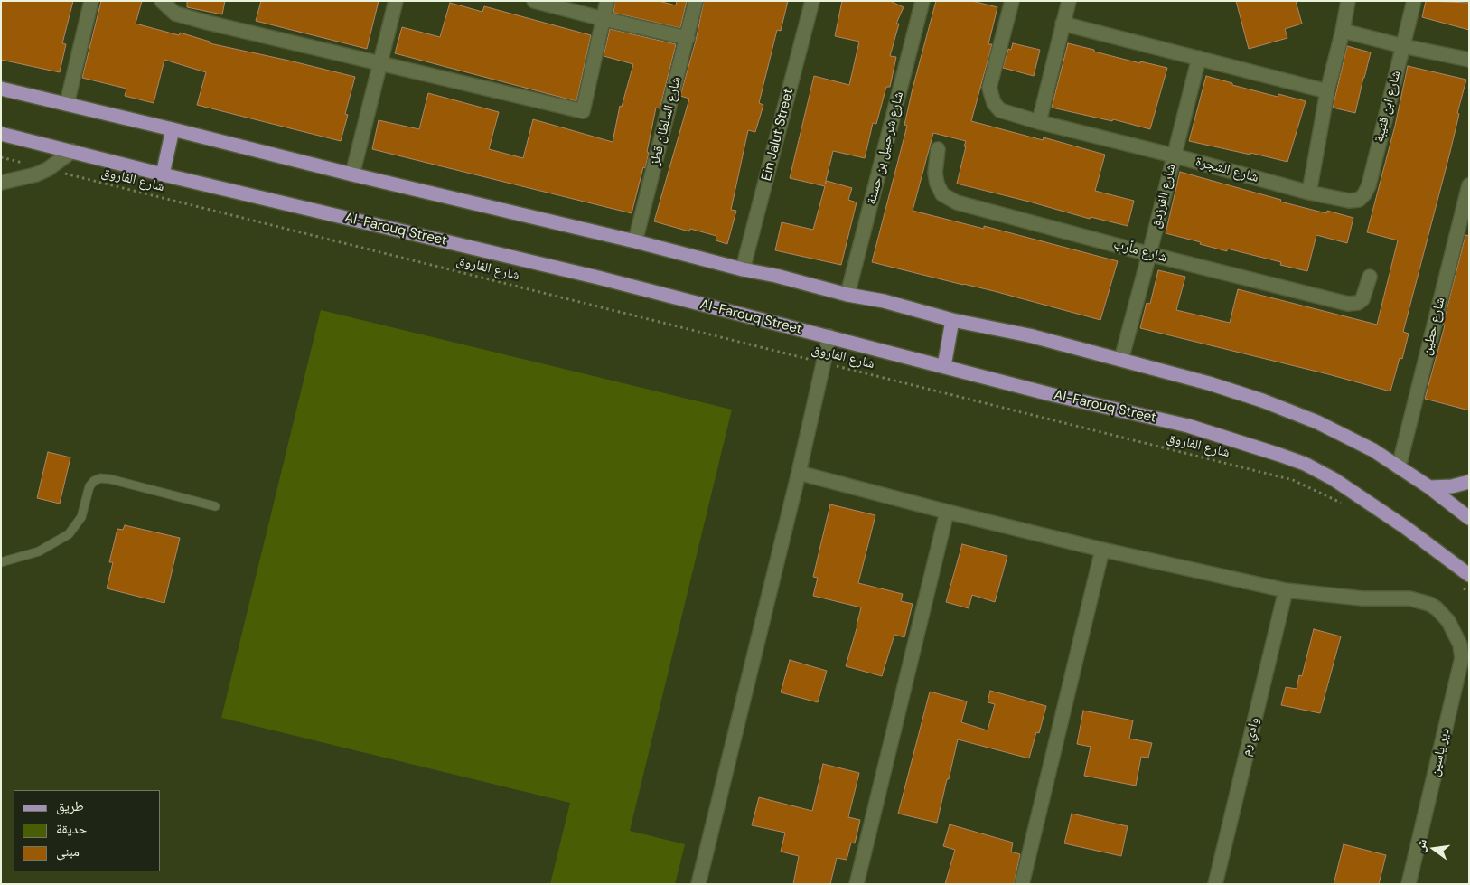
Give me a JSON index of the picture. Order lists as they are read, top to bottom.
{
  "streets": {
    "main road": ["Al-Farouq Street"],
    "street": [
      "شارع ابن قتيبة",
      "شارع السلطان قطز",
      "Ein Jalut Street",
      "شارع شرحبيل بن حسنة",
      "شارع الشجرة",
      "شارع الفرزدق",
      "شارع مأرب",
      "شارع حطين",
      "وادي رم",
      "دير ياسين"
    ],
    "path": ["شارع الفاروق"]
  },
  "crossings": [
    ["شارع ابن قتيبة", "شارع الشجرة"],
    ["شارع الشجرة", "شارع الفرزدق"],
    ["شارع الفرزدق", "شارع مأرب"],
    ["وادي رم", "دير ياسين"]
  ],
  "legend": ["طريق", "حديقة", "مبنى"],
  "north": "left"
}
